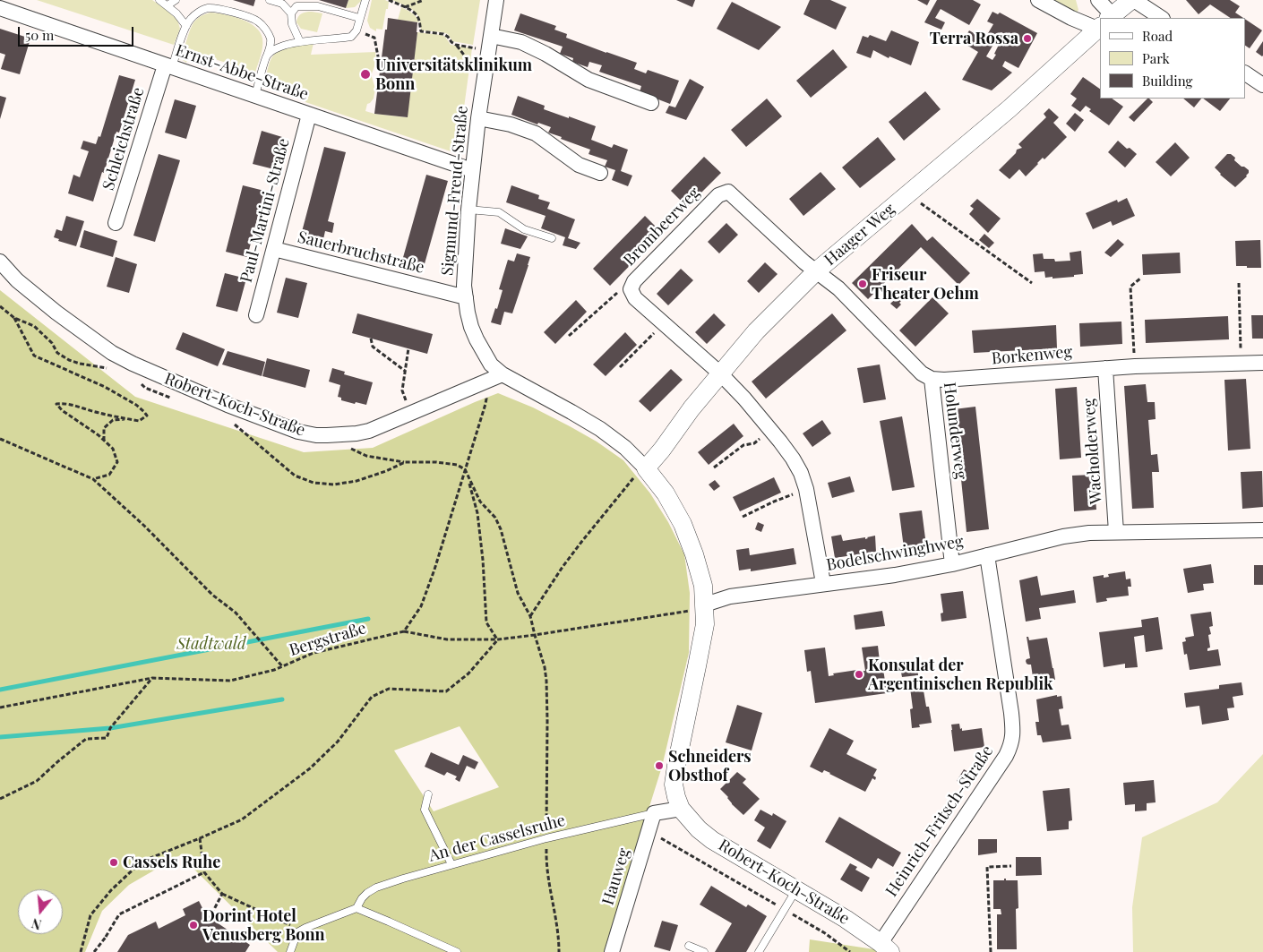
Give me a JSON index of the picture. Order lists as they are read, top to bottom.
{
  "streets": {
    "street": [
      "Ernst-Abbe-Straße",
      "Schleichstraße",
      "Sigmund-Freud-Straße",
      "Paul-Martini-Straße",
      "Brombeerweg",
      "Haager Weg",
      "Sauerbruchstraße",
      "Borkenweg",
      "Robert-Koch-Straße",
      "Holunderweg",
      "Wacholderweg",
      "Bodelschwinghweg",
      "Heinrich-Fritsch-Straße",
      "Hauweg"
    ],
    "lane": ["An der Casselsruhe"],
    "path": ["Bergstraße"]
  },
  "crossings": [
    ["Ernst-Abbe-Straße", "Schleichstraße"],
    ["Ernst-Abbe-Straße", "Sigmund-Freud-Straße"],
    ["Ernst-Abbe-Straße", "Paul-Martini-Straße"],
    ["Sigmund-Freud-Straße", "Sauerbruchstraße"],
    ["Sigmund-Freud-Straße", "Robert-Koch-Straße"],
    ["Paul-Martini-Straße", "Sauerbruchstraße"],
    ["Brombeerweg", "Haager Weg"],
    ["Brombeerweg", "Holunderweg"],
    ["Brombeerweg", "Bodelschwinghweg"],
    ["Haager Weg", "Robert-Koch-Straße"],
    ["Haager Weg", "Holunderweg"],
    ["Borkenweg", "Holunderweg"],
    ["Borkenweg", "Wacholderweg"],
    ["Robert-Koch-Straße", "Bodelschwinghweg"],
    ["Robert-Koch-Straße", "Heinrich-Fritsch-Straße"],
    ["Holunderweg", "Bodelschwinghweg"],
    ["Wacholderweg", "Bodelschwinghweg"],
    ["Bodelschwinghweg", "Heinrich-Fritsch-Straße"],
    ["An der Casselsruhe", "Hauweg"]
  ],
  "parks": ["Stadtwald"],
  "places": [
    "Terra Rossa",
    "Universitätsklinikum Bonn",
    "Friseur Theater Oehm",
    "Konsulat der Argentinischen Republik",
    "Schneiders Obsthof",
    "Cassels Ruhe",
    "Dorint Hotel Venusberg Bonn"
  ],
  "legend": ["Road", "Park", "Building"],
  "scale_bar": "50 m",
  "north": "bottom"
}
